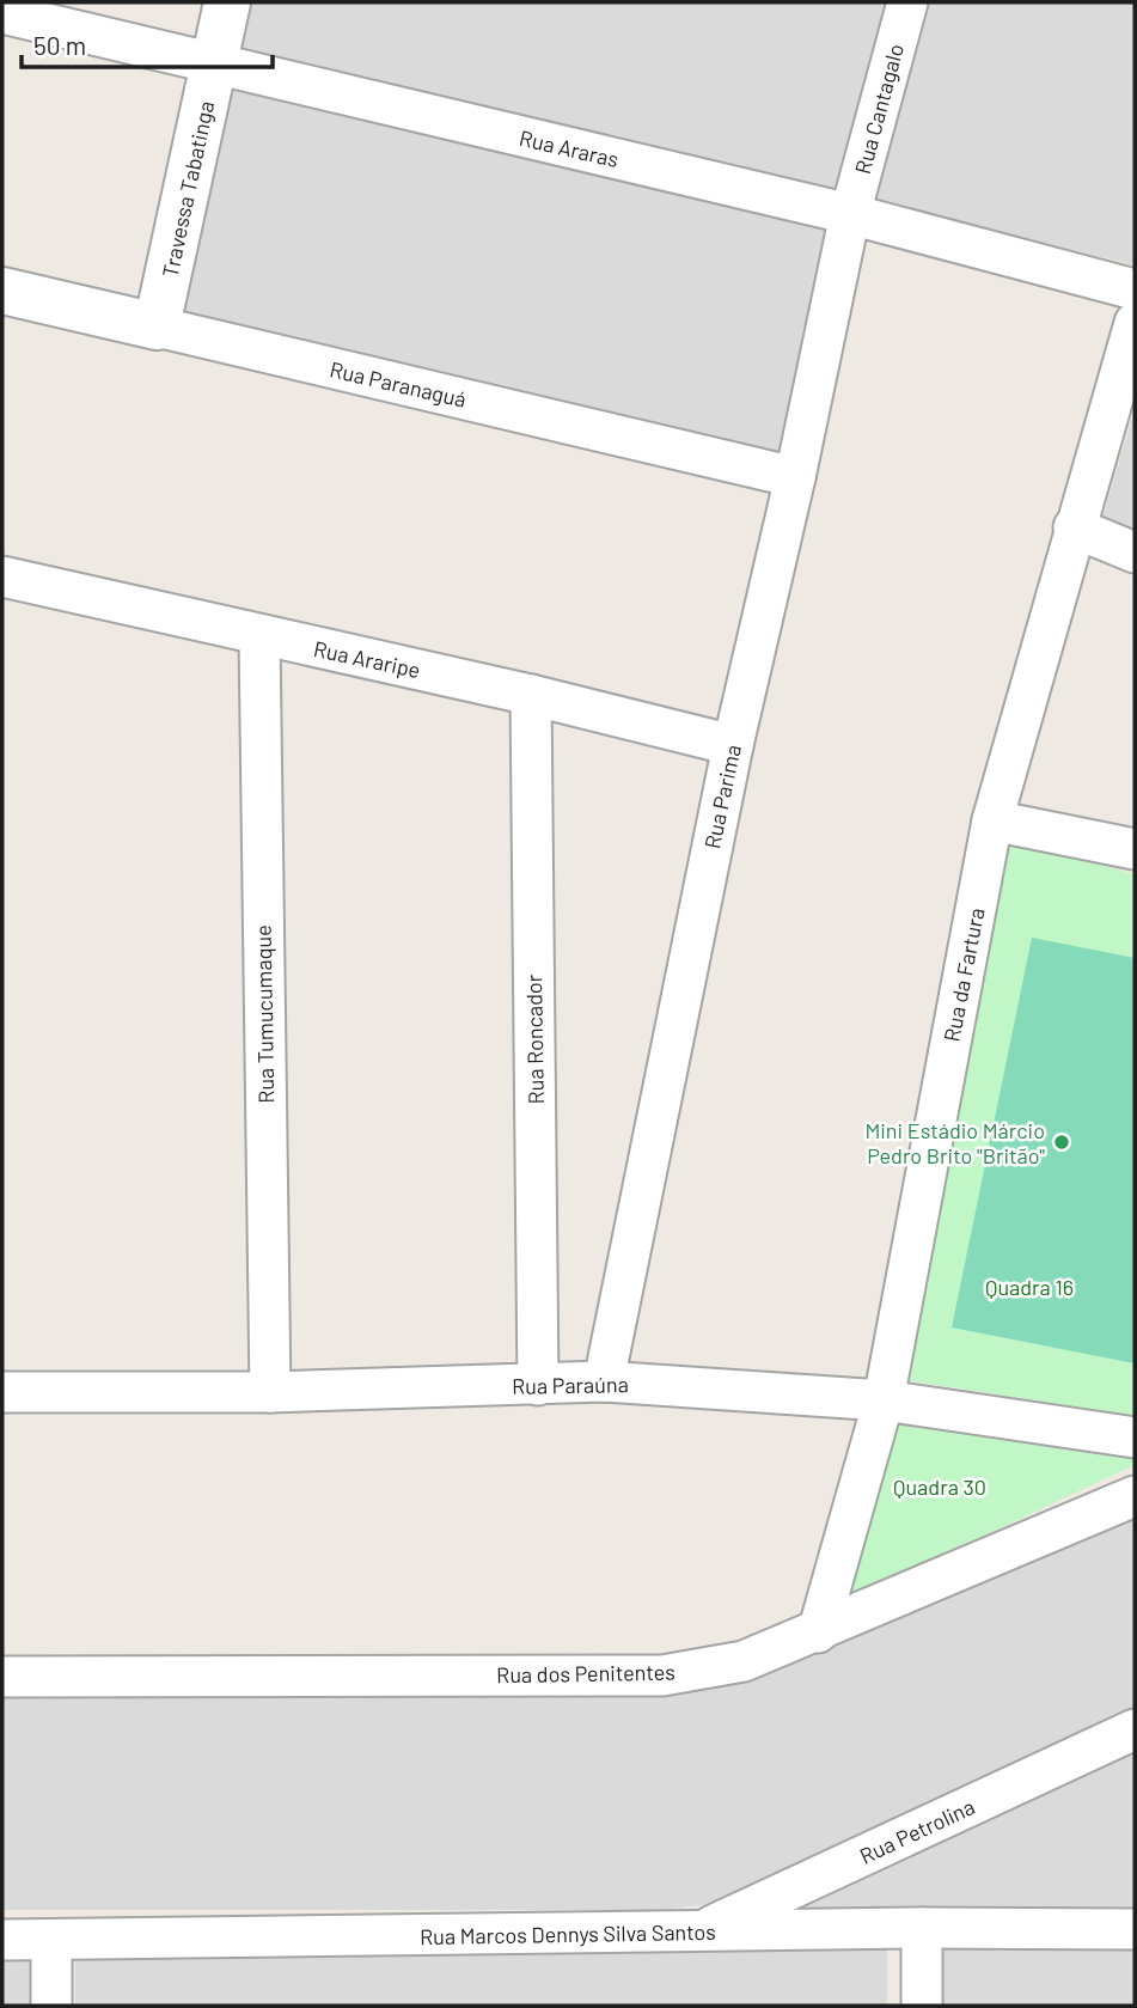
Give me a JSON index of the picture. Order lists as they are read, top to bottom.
{
  "streets": {
    "street": [
      "Rua Cantagalo",
      "Rua Araras",
      "Travessa Tabatinga",
      "Rua Paranaguá",
      "Rua Araripe",
      "Rua Parima",
      "Rua da Fartura",
      "Rua Tumucumaque",
      "Rua Roncador",
      "Rua Paraúna",
      "Rua dos Penitentes",
      "Rua Petrolina",
      "Rua Marcos Dennys Silva Santos"
    ]
  },
  "crossings": [
    ["Rua Cantagalo", "Rua Araras"],
    ["Rua Cantagalo", "Rua Parima"],
    ["Rua Araras", "Travessa Tabatinga"],
    ["Rua Araras", "Rua Parima"],
    ["Travessa Tabatinga", "Rua Paranaguá"],
    ["Rua Paranaguá", "Rua Parima"],
    ["Rua Araripe", "Rua Parima"],
    ["Rua Araripe", "Rua Tumucumaque"],
    ["Rua Araripe", "Rua Roncador"],
    ["Rua Parima", "Rua Paraúna"],
    ["Rua da Fartura", "Rua Paraúna"],
    ["Rua da Fartura", "Rua dos Penitentes"],
    ["Rua Tumucumaque", "Rua Paraúna"],
    ["Rua Roncador", "Rua Paraúna"],
    ["Rua Petrolina", "Rua Marcos Dennys Silva Santos"]
  ],
  "parks": ["Quadra 16", "Quadra 30"],
  "places": ["Mini Estádio Márcio Pedro Brito \"Britão\""],
  "scale_bar": "50 m"
}
